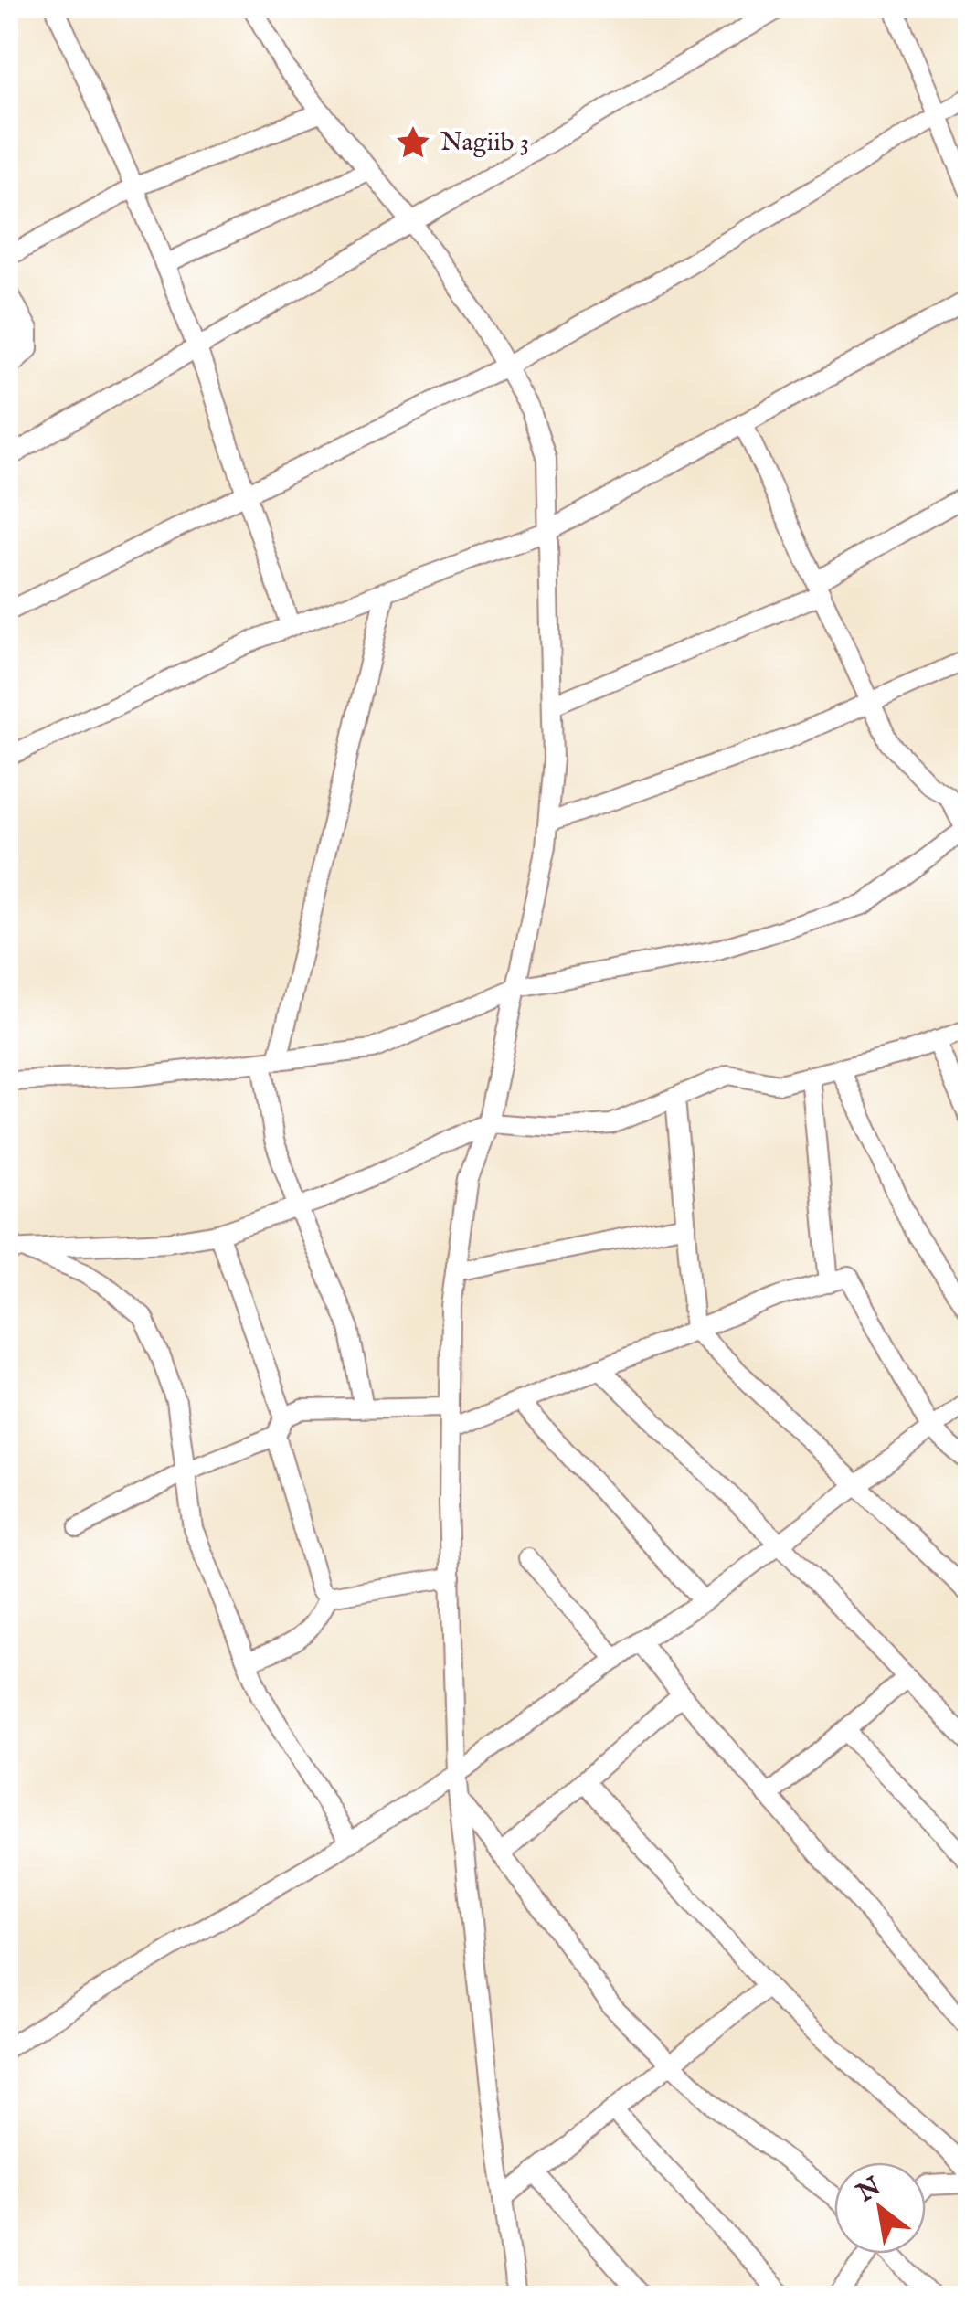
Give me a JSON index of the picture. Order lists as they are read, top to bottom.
{
  "places": {
    "place": ["Nagiib 3"]
  },
  "north": "top left"
}
